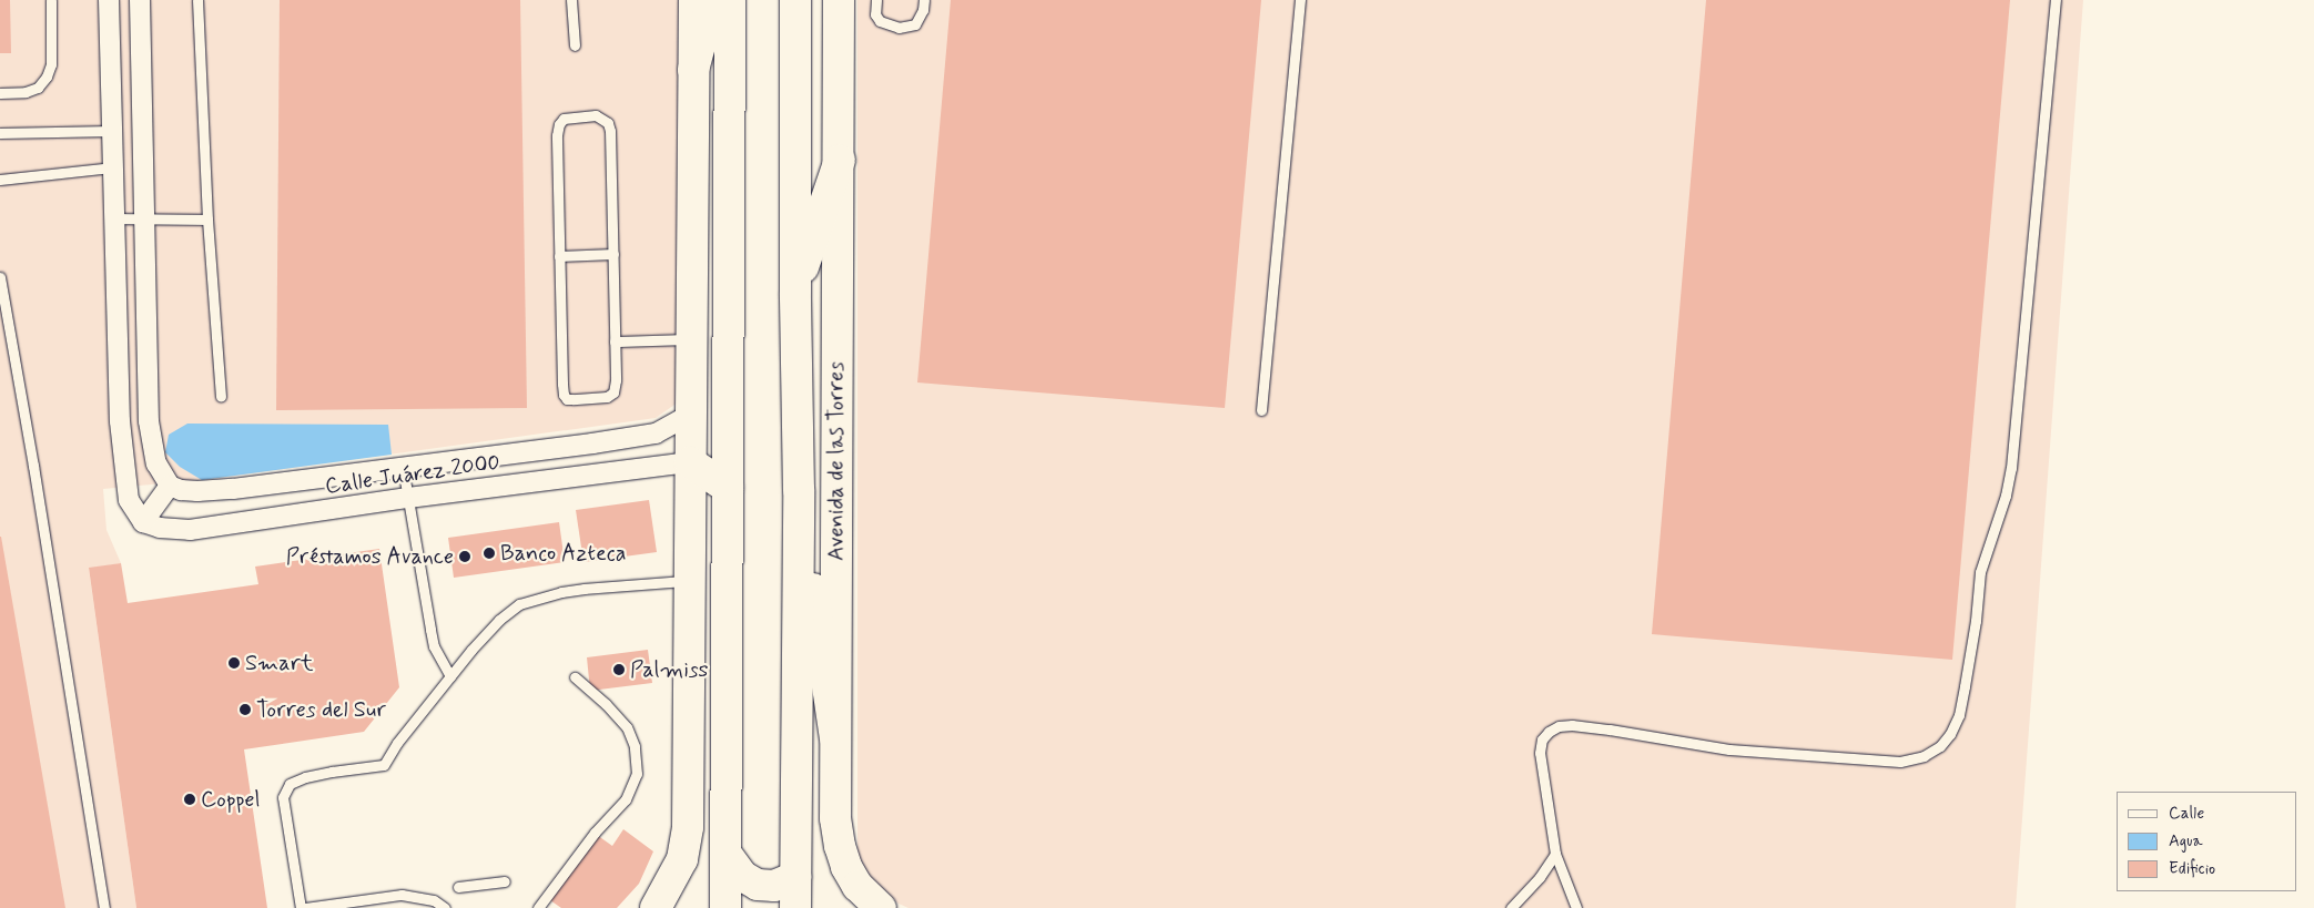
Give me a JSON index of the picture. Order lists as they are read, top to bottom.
{
  "streets": {
    "main road": ["Avenida de las Torres"],
    "street": ["Calle Juárez 2000"]
  },
  "places": [
    "Banco Azteca",
    "Préstamos Avance",
    "Smart",
    "Palmiss",
    "Torres del Sur",
    "Coppel"
  ],
  "legend": ["Calle", "Agua", "Edificio"]
}
